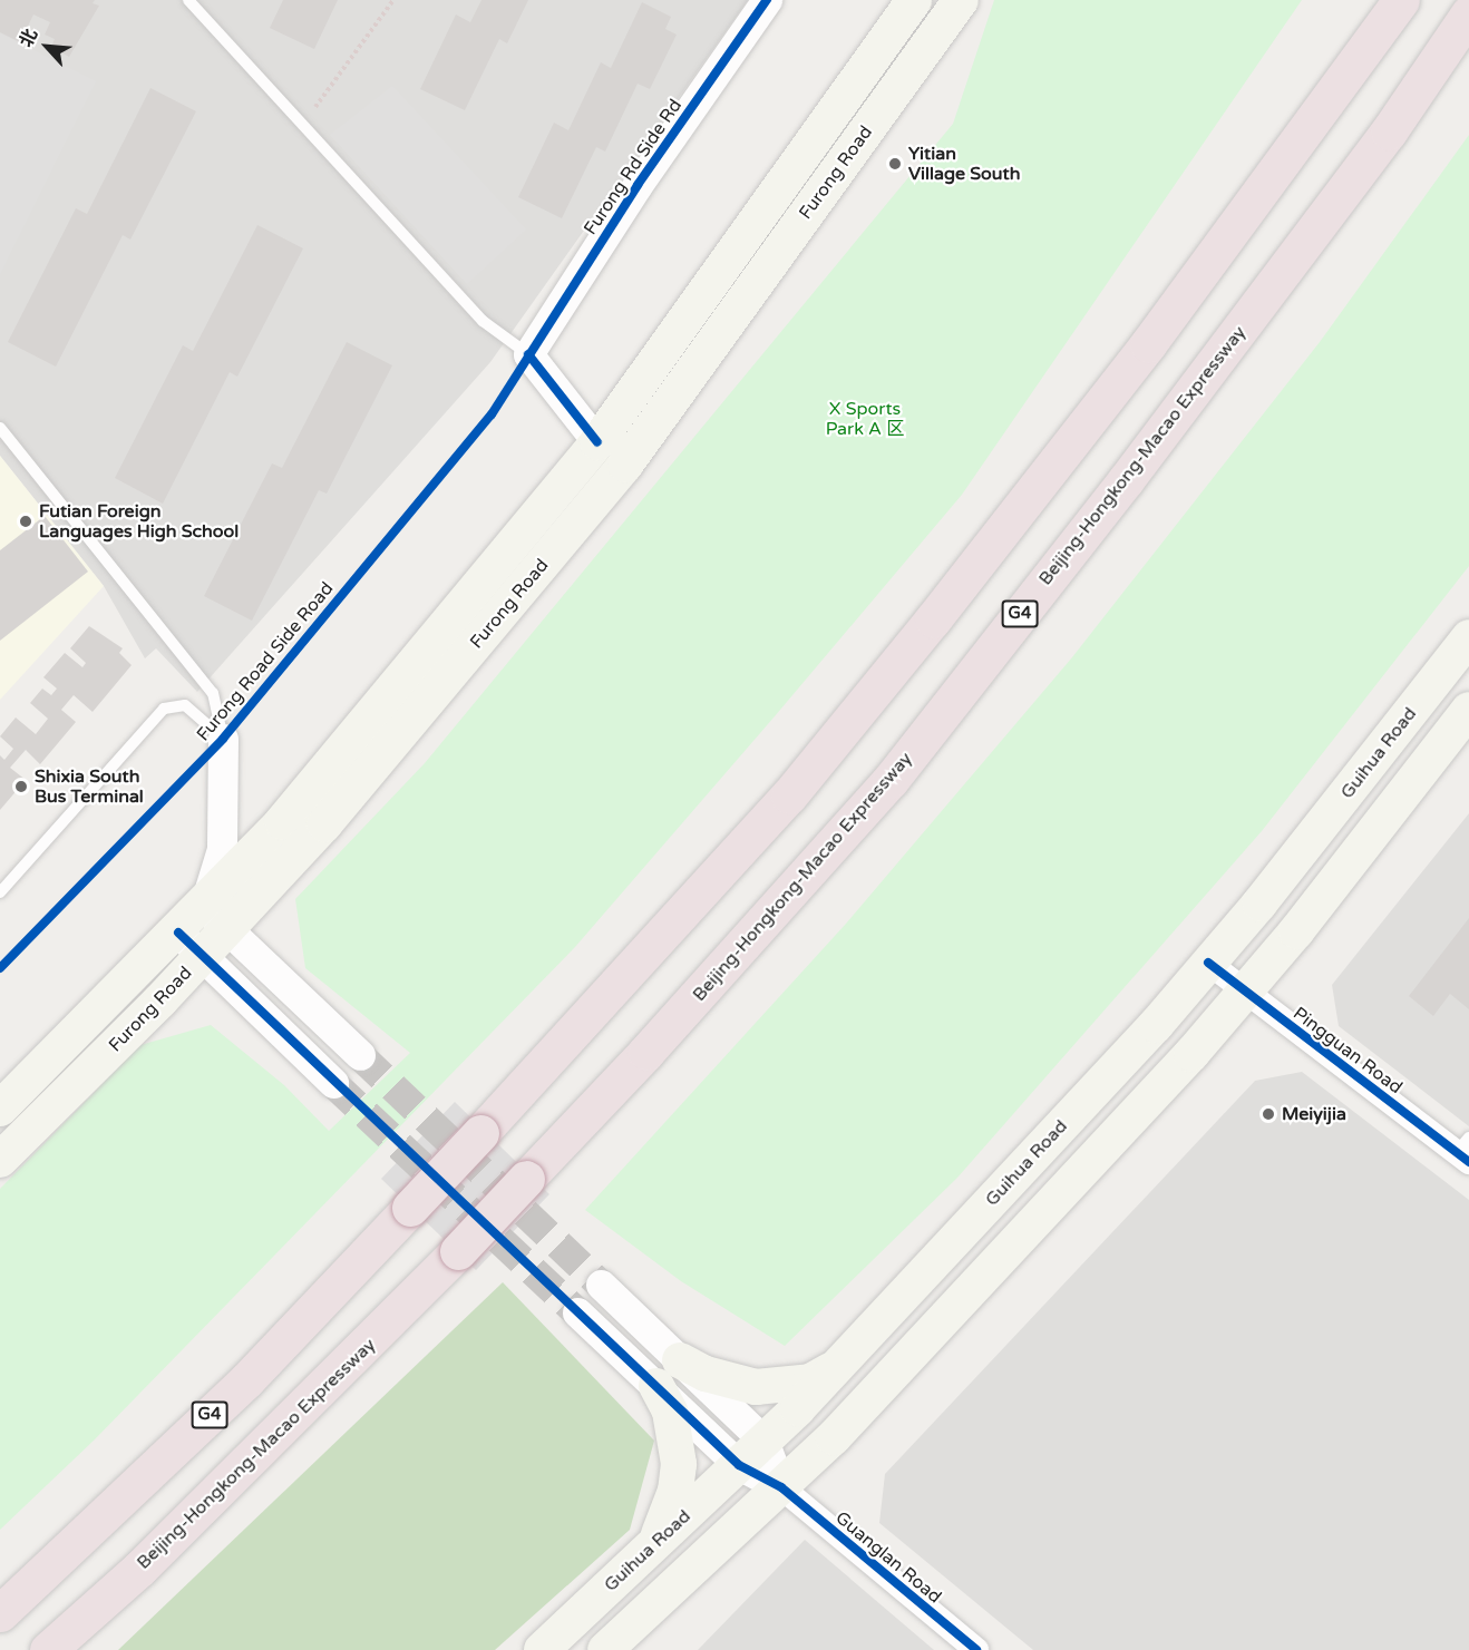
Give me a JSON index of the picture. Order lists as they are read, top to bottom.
{
  "streets": {
    "highway": ["Beijing-Hongkong-Macao Expressway", "G4"],
    "main road": ["Furong Road", "Guihua Road"],
    "street": ["Furong Rd Side Rd", "Pingguan Road", "Guanglan Road"],
    "cycle path": ["Furong Road Side Road"]
  },
  "crossings": [
    ["Guihua Road", "Pingguan Road"]
  ],
  "parks": ["X Sports Park A 区"],
  "places": [
    "Yitian Village South",
    "Futian Foreign Languages High School",
    "Shixia South Bus Terminal",
    "Meiyijia"
  ],
  "north": "top left"
}
